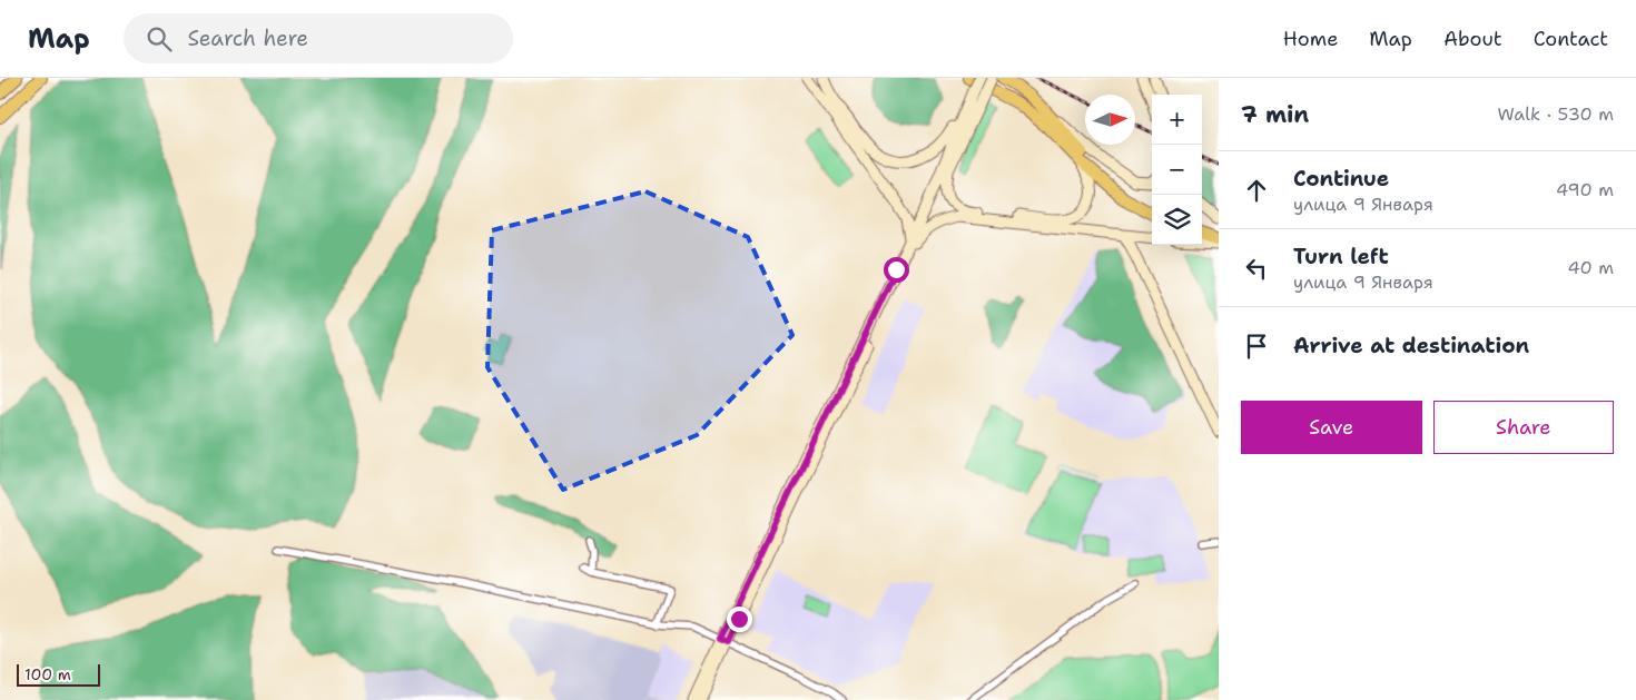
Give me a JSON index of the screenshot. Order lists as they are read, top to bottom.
{
  "scale_bar": "100 m",
  "north": "right",
  "page": {
    "header": "Map",
    "search": "Search here",
    "nav": [
      "Home",
      "Map",
      "About",
      "Contact"
    ],
    "heading": ["7 min", "Walk · 530 m"],
    "map_buttons": ["+", "−"],
    "list": [
      ["Continue", "улица 9 Января", "490 m"],
      ["Turn left", "улица 9 Января", "40 m"],
      "Arrive at destination"
    ],
    "buttons": ["Save", "Share"],
    "scale": "100 m"
  }
}
